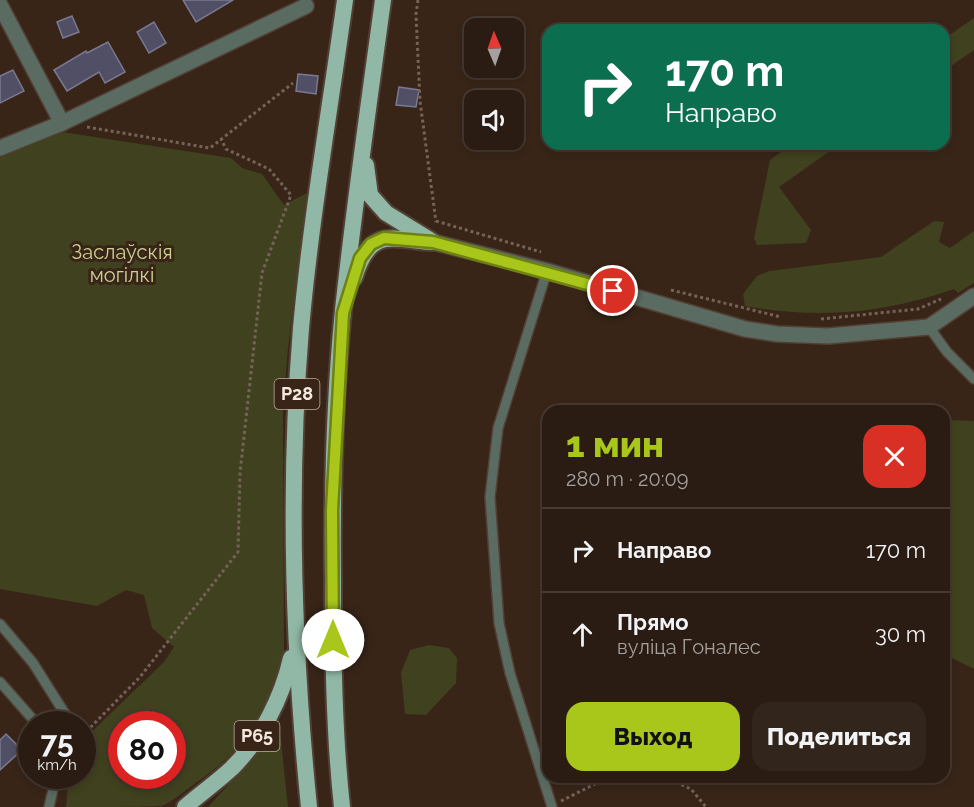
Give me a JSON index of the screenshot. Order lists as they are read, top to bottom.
{
  "streets": {
    "highway": ["Р28", "Р65"]
  },
  "crossings": [
    ["Р28", "Р65"]
  ],
  "parks": ["Заслаўскія могілкі"],
  "north": "top",
  "page": {
    "turn": ["170 m", "Направо"],
    "heading": ["1 мин", "280 m · 20:09"],
    "list": [
      {
        "name": "Направо",
        "value": "170 m"
      },
      {
        "name": "Прямо",
        "note": "вуліца Гоналес",
        "value": "30 m"
      }
    ],
    "buttons": ["Выход", "Поделиться"],
    "speed": "75 km/h",
    "limit": "80"
  }
}
